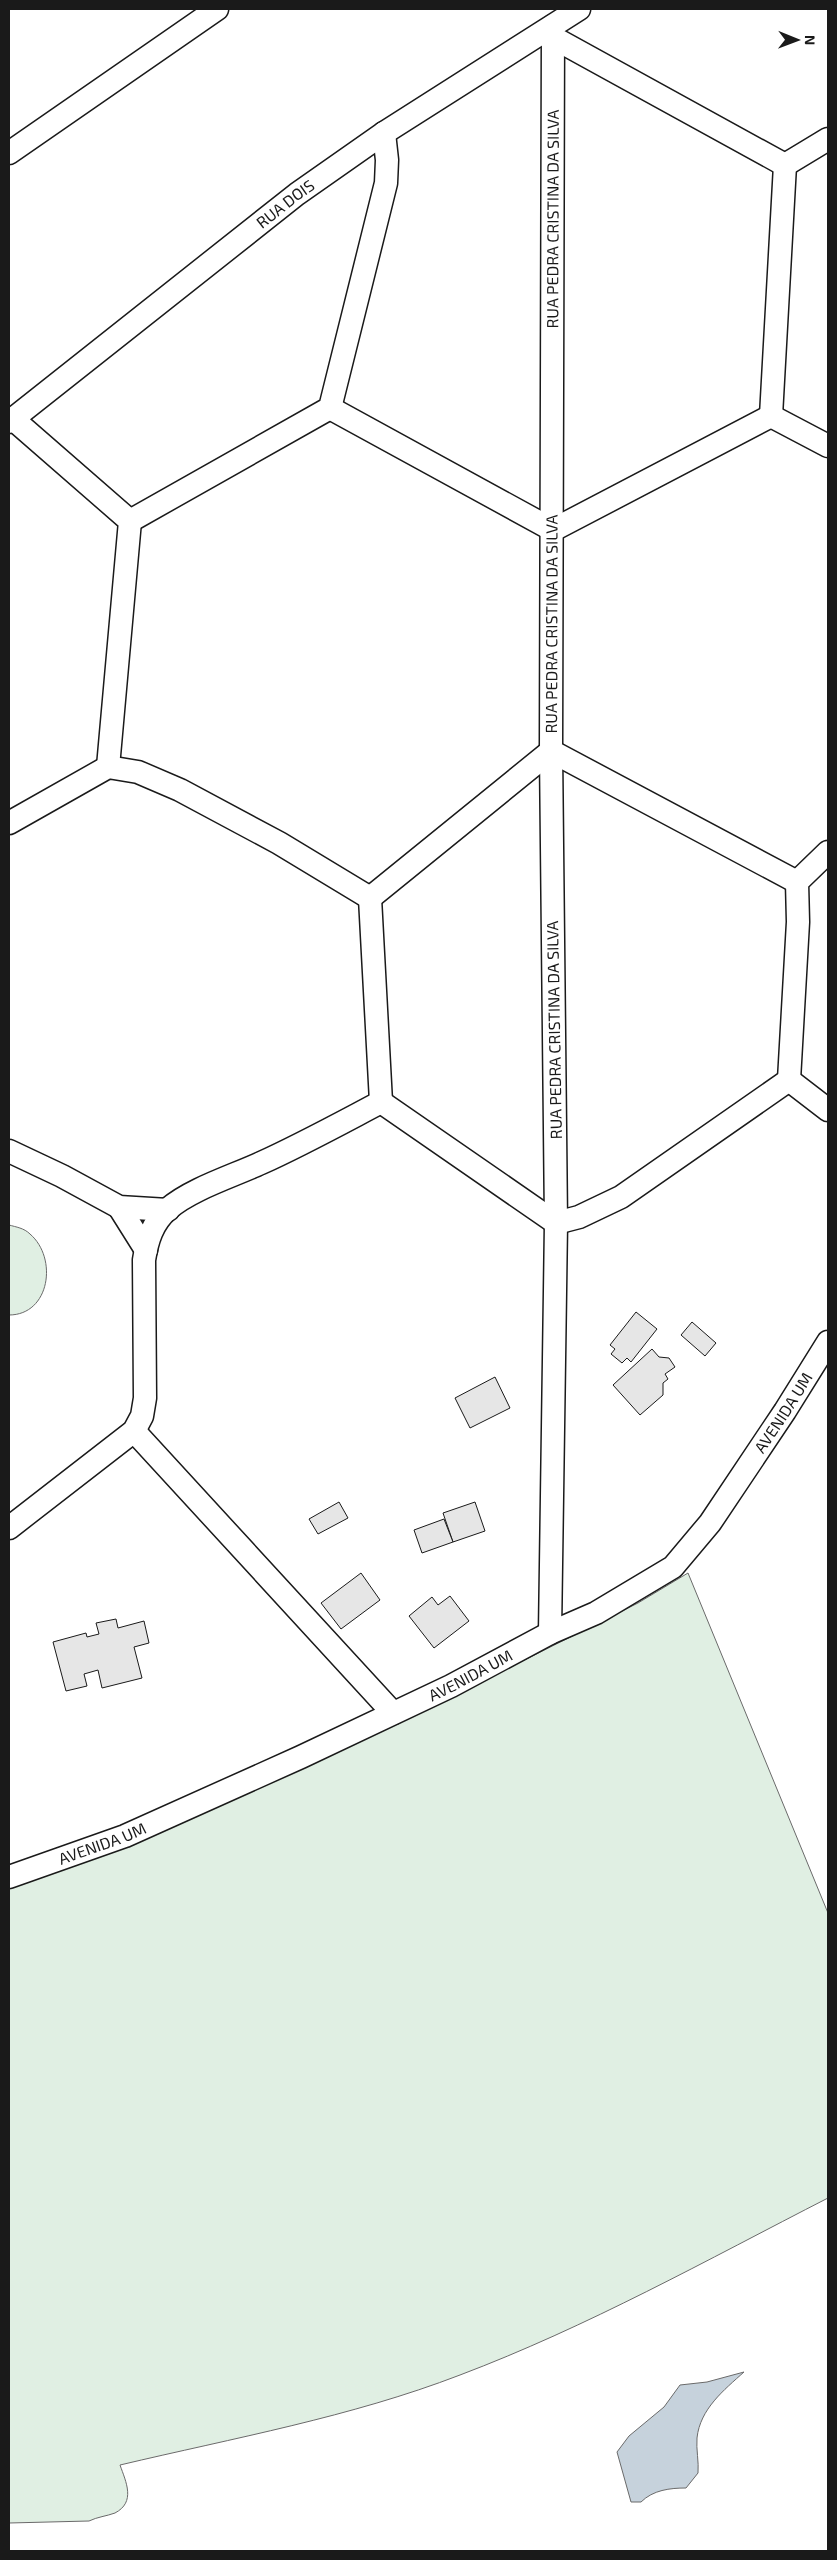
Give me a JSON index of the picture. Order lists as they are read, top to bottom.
{
  "streets": {
    "street": ["RUA DOIS", "RUA PEDRA CRISTINA DA SILVA", "AVENIDA UM"]
  },
  "crossings": [
    ["RUA DOIS", "RUA PEDRA CRISTINA DA SILVA"],
    ["RUA PEDRA CRISTINA DA SILVA", "AVENIDA UM"]
  ],
  "north": "right"
}
